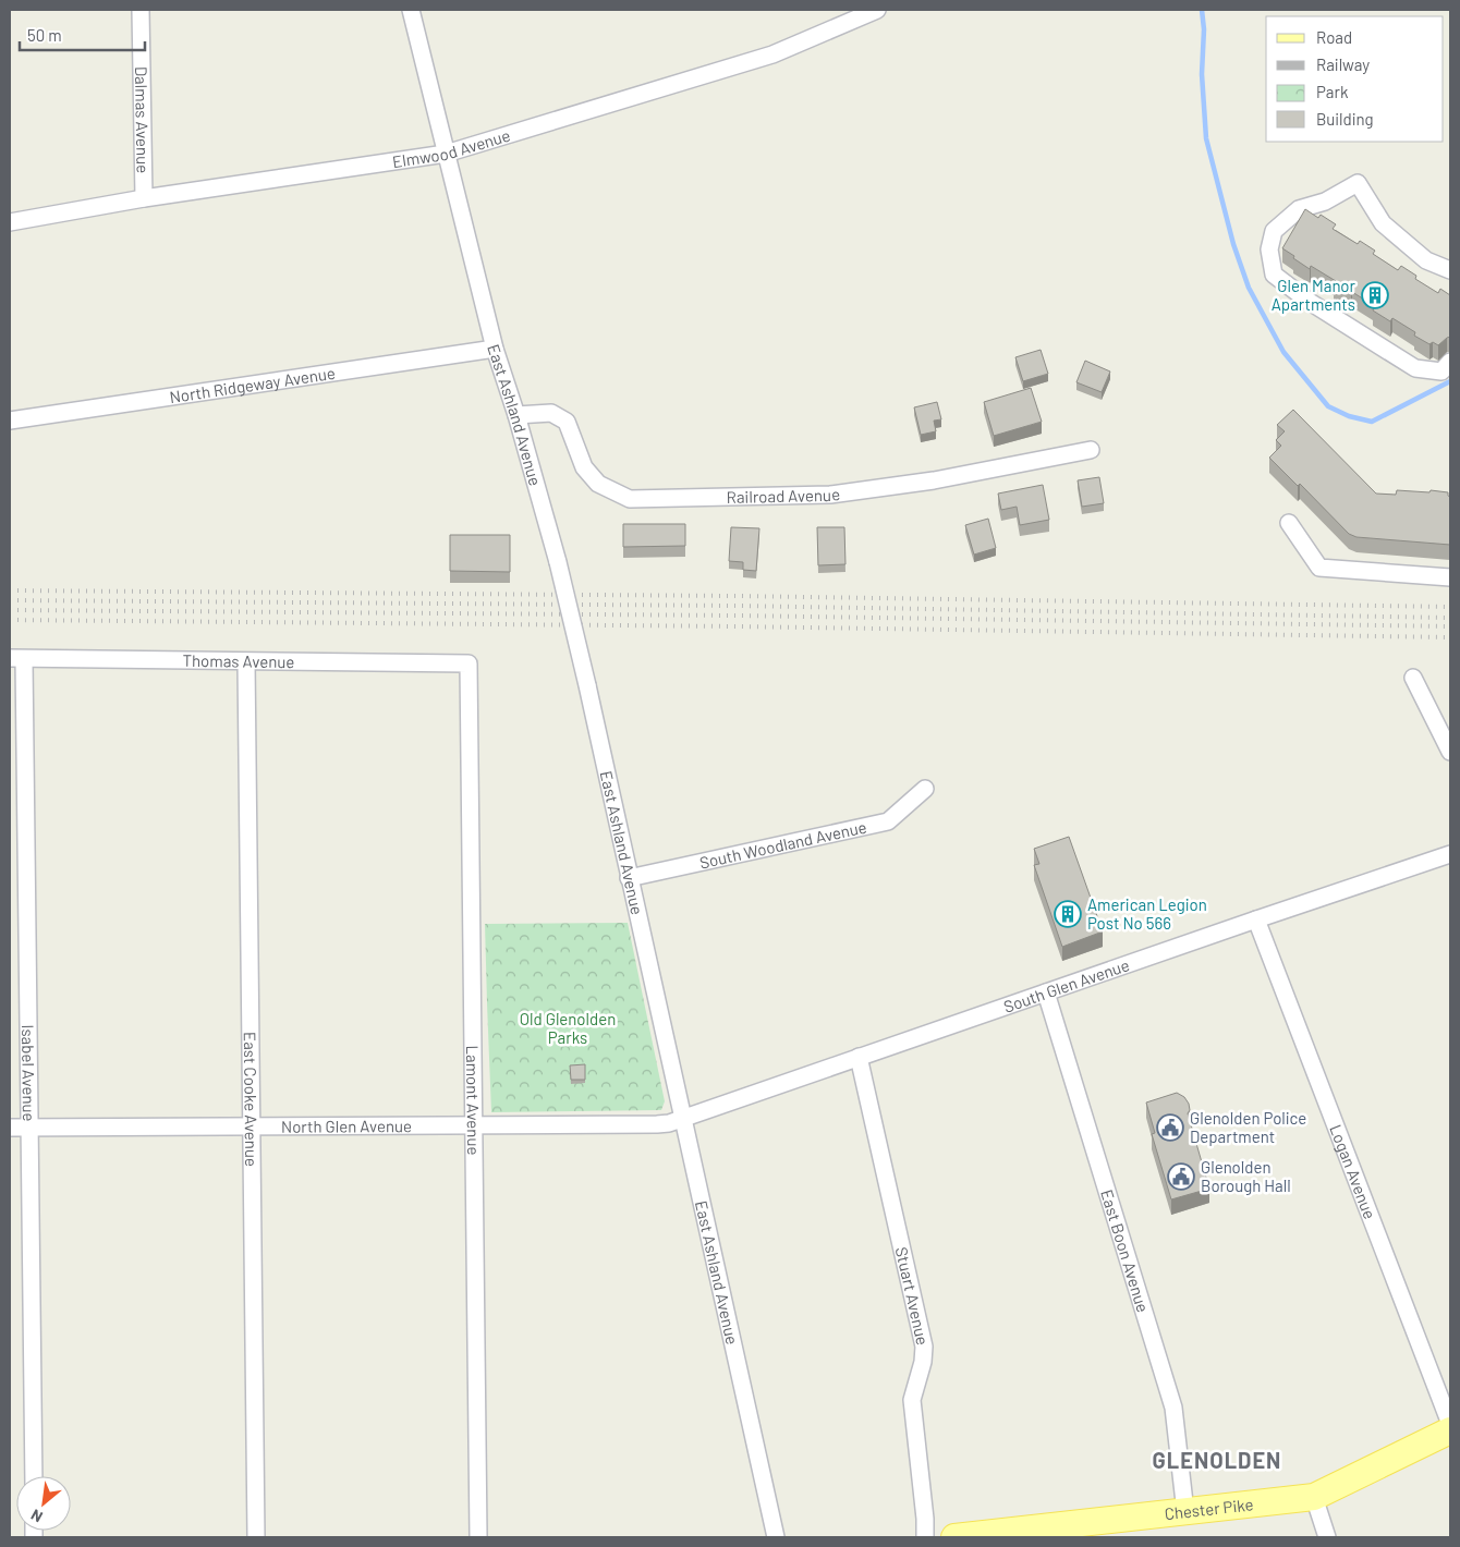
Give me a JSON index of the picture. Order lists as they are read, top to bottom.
{
  "streets": {
    "main road": ["Chester Pike"],
    "street": [
      "Dalmas Avenue",
      "Elmwood Avenue",
      "North Ridgeway Avenue",
      "East Ashland Avenue",
      "Railroad Avenue",
      "Thomas Avenue",
      "South Woodland Avenue",
      "South Glen Avenue",
      "Isabel Avenue",
      "East Cooke Avenue",
      "Lamont Avenue",
      "North Glen Avenue",
      "Logan Avenue",
      "East Boon Avenue",
      "Stuart Avenue"
    ]
  },
  "crossings": [
    ["Dalmas Avenue", "Elmwood Avenue"],
    ["Elmwood Avenue", "East Ashland Avenue"],
    ["North Ridgeway Avenue", "East Ashland Avenue"],
    ["East Ashland Avenue", "Railroad Avenue"],
    ["East Ashland Avenue", "South Woodland Avenue"],
    ["East Ashland Avenue", "South Glen Avenue"],
    ["East Ashland Avenue", "North Glen Avenue"],
    ["Thomas Avenue", "Isabel Avenue"],
    ["Thomas Avenue", "East Cooke Avenue"],
    ["Thomas Avenue", "Lamont Avenue"],
    ["South Glen Avenue", "North Glen Avenue"],
    ["South Glen Avenue", "Logan Avenue"],
    ["South Glen Avenue", "East Boon Avenue"],
    ["South Glen Avenue", "Stuart Avenue"],
    ["Isabel Avenue", "North Glen Avenue"],
    ["East Cooke Avenue", "North Glen Avenue"],
    ["Lamont Avenue", "North Glen Avenue"],
    ["East Boon Avenue", "Chester Pike"]
  ],
  "districts": ["GLENOLDEN"],
  "parks": ["Old Glenolden Parks"],
  "places": {
    "building": ["Glen Manor Apartments", "American Legion Post No 566"],
    "public building": ["Glenolden Police Department", "Glenolden Borough Hall"]
  },
  "legend": [
    "Road",
    "Railway",
    "Park",
    "Building"
  ],
  "scale_bar": "50 m",
  "north": "bottom left"
}
